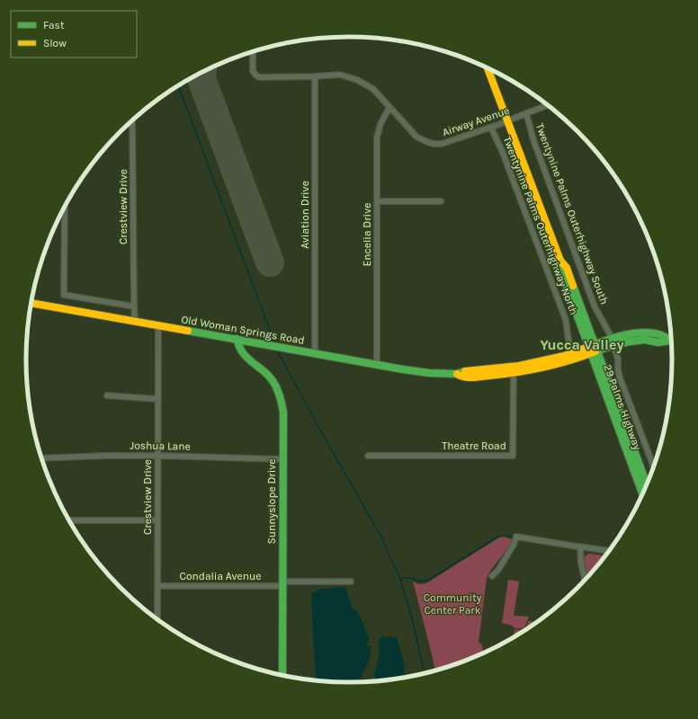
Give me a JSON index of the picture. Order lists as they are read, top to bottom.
{
  "streets": {
    "main road": ["Old Woman Springs Road", "29 Palms Highway", "Sunnyslope Drive"],
    "street": [
      "Airway Avenue",
      "Crestview Drive",
      "Twentynine Palms Outerhighway South",
      "Aviation Drive",
      "Twentynine Palms Outerhighway North",
      "Encelia Drive",
      "Joshua Lane",
      "Theatre Road",
      "Condalia Avenue"
    ]
  },
  "crossings": [
    ["Airway Avenue", "Twentynine Palms Outerhighway South"],
    ["Airway Avenue", "Aviation Drive"],
    ["Airway Avenue", "Twentynine Palms Outerhighway North"],
    ["Airway Avenue", "Encelia Drive"],
    ["Airway Avenue", "29 Palms Highway"],
    ["Crestview Drive", "Old Woman Springs Road"],
    ["Crestview Drive", "Joshua Lane"],
    ["Crestview Drive", "Condalia Avenue"],
    ["Aviation Drive", "Old Woman Springs Road"],
    ["Twentynine Palms Outerhighway North", "Old Woman Springs Road"],
    ["Encelia Drive", "Old Woman Springs Road"],
    ["Old Woman Springs Road", "29 Palms Highway"],
    ["Old Woman Springs Road", "Theatre Road"],
    ["Old Woman Springs Road", "Sunnyslope Drive"],
    ["Joshua Lane", "Sunnyslope Drive"],
    ["Sunnyslope Drive", "Condalia Avenue"]
  ],
  "districts": ["Yucca Valley"],
  "parks": ["Community Center Park"],
  "legend": ["Fast", "Slow"]
}
